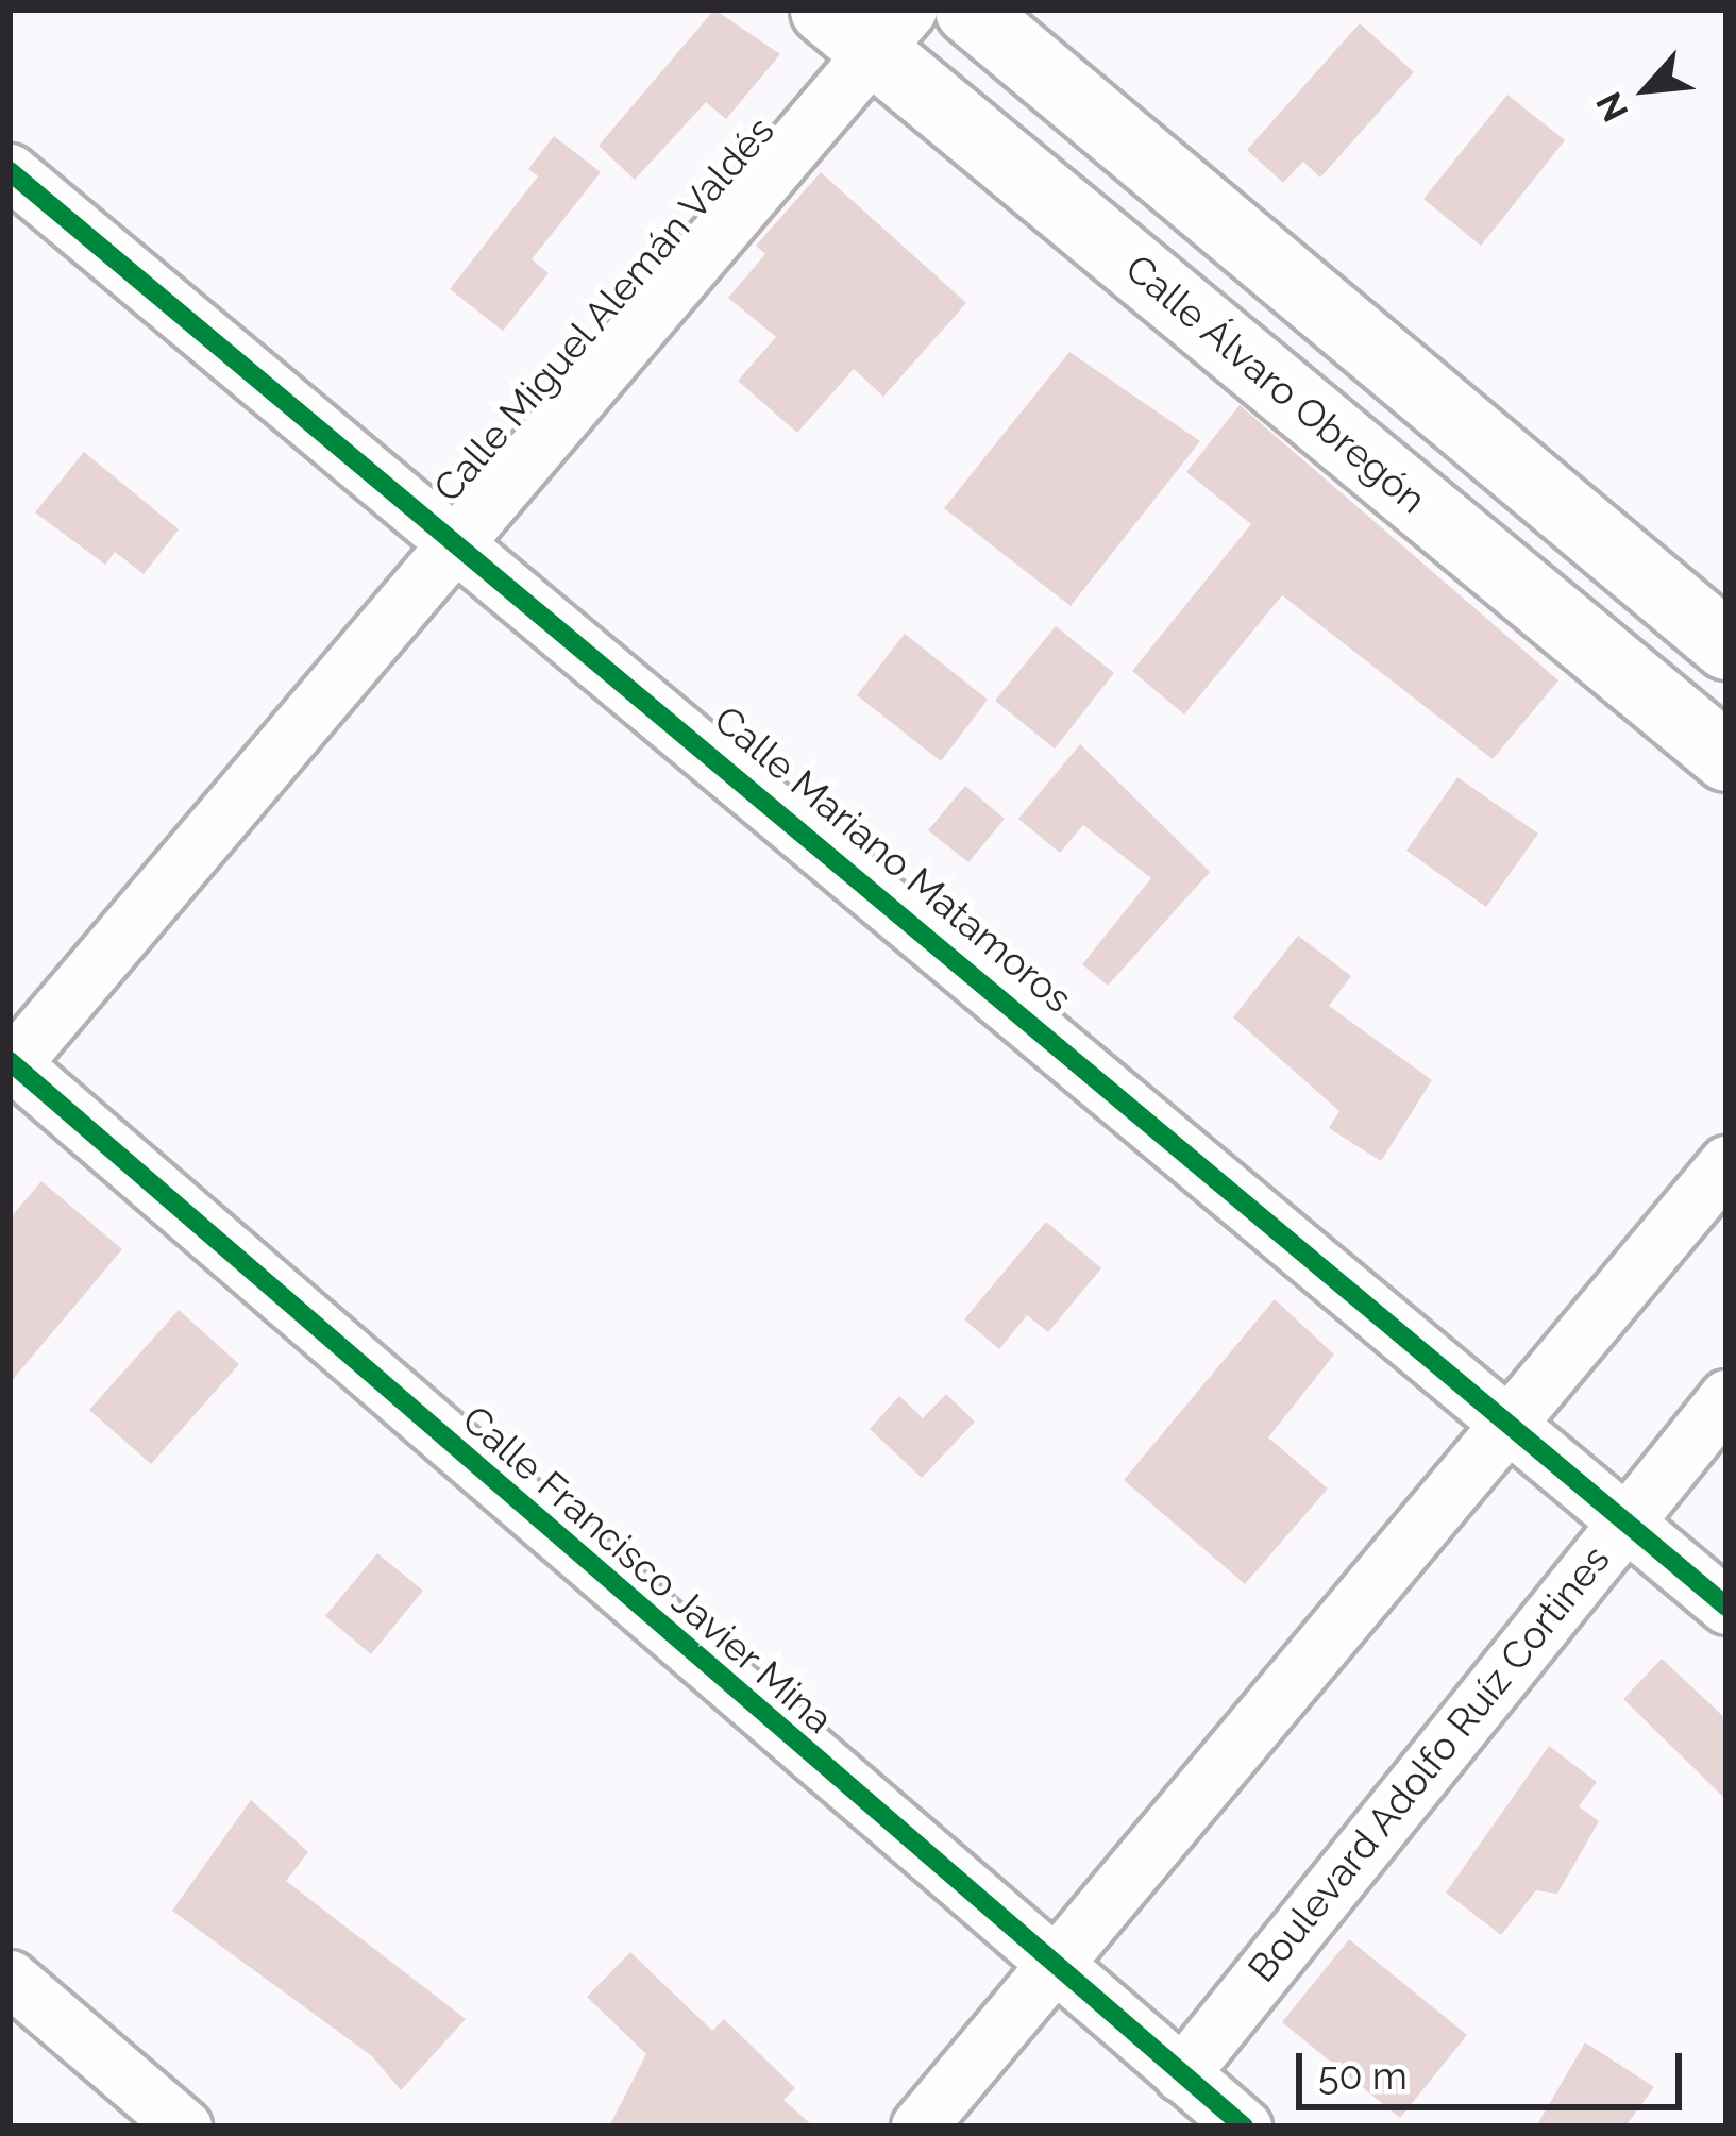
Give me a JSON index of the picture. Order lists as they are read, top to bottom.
{
  "streets": {
    "street": [
      "Calle Miguel Alemán Valdés",
      "Calle Álvaro Obregón",
      "Calle Mariano Matamoros",
      "Calle Francisco Javier Mina",
      "Boulevard Adolfo Ruíz Cortines"
    ]
  },
  "crossings": [
    ["Calle Miguel Alemán Valdés", "Calle Álvaro Obregón"],
    ["Calle Miguel Alemán Valdés", "Calle Mariano Matamoros"],
    ["Calle Miguel Alemán Valdés", "Calle Francisco Javier Mina"],
    ["Calle Mariano Matamoros", "Boulevard Adolfo Ruíz Cortines"],
    ["Calle Francisco Javier Mina", "Boulevard Adolfo Ruíz Cortines"]
  ],
  "scale_bar": "50 m",
  "north": "bottom left"
}
